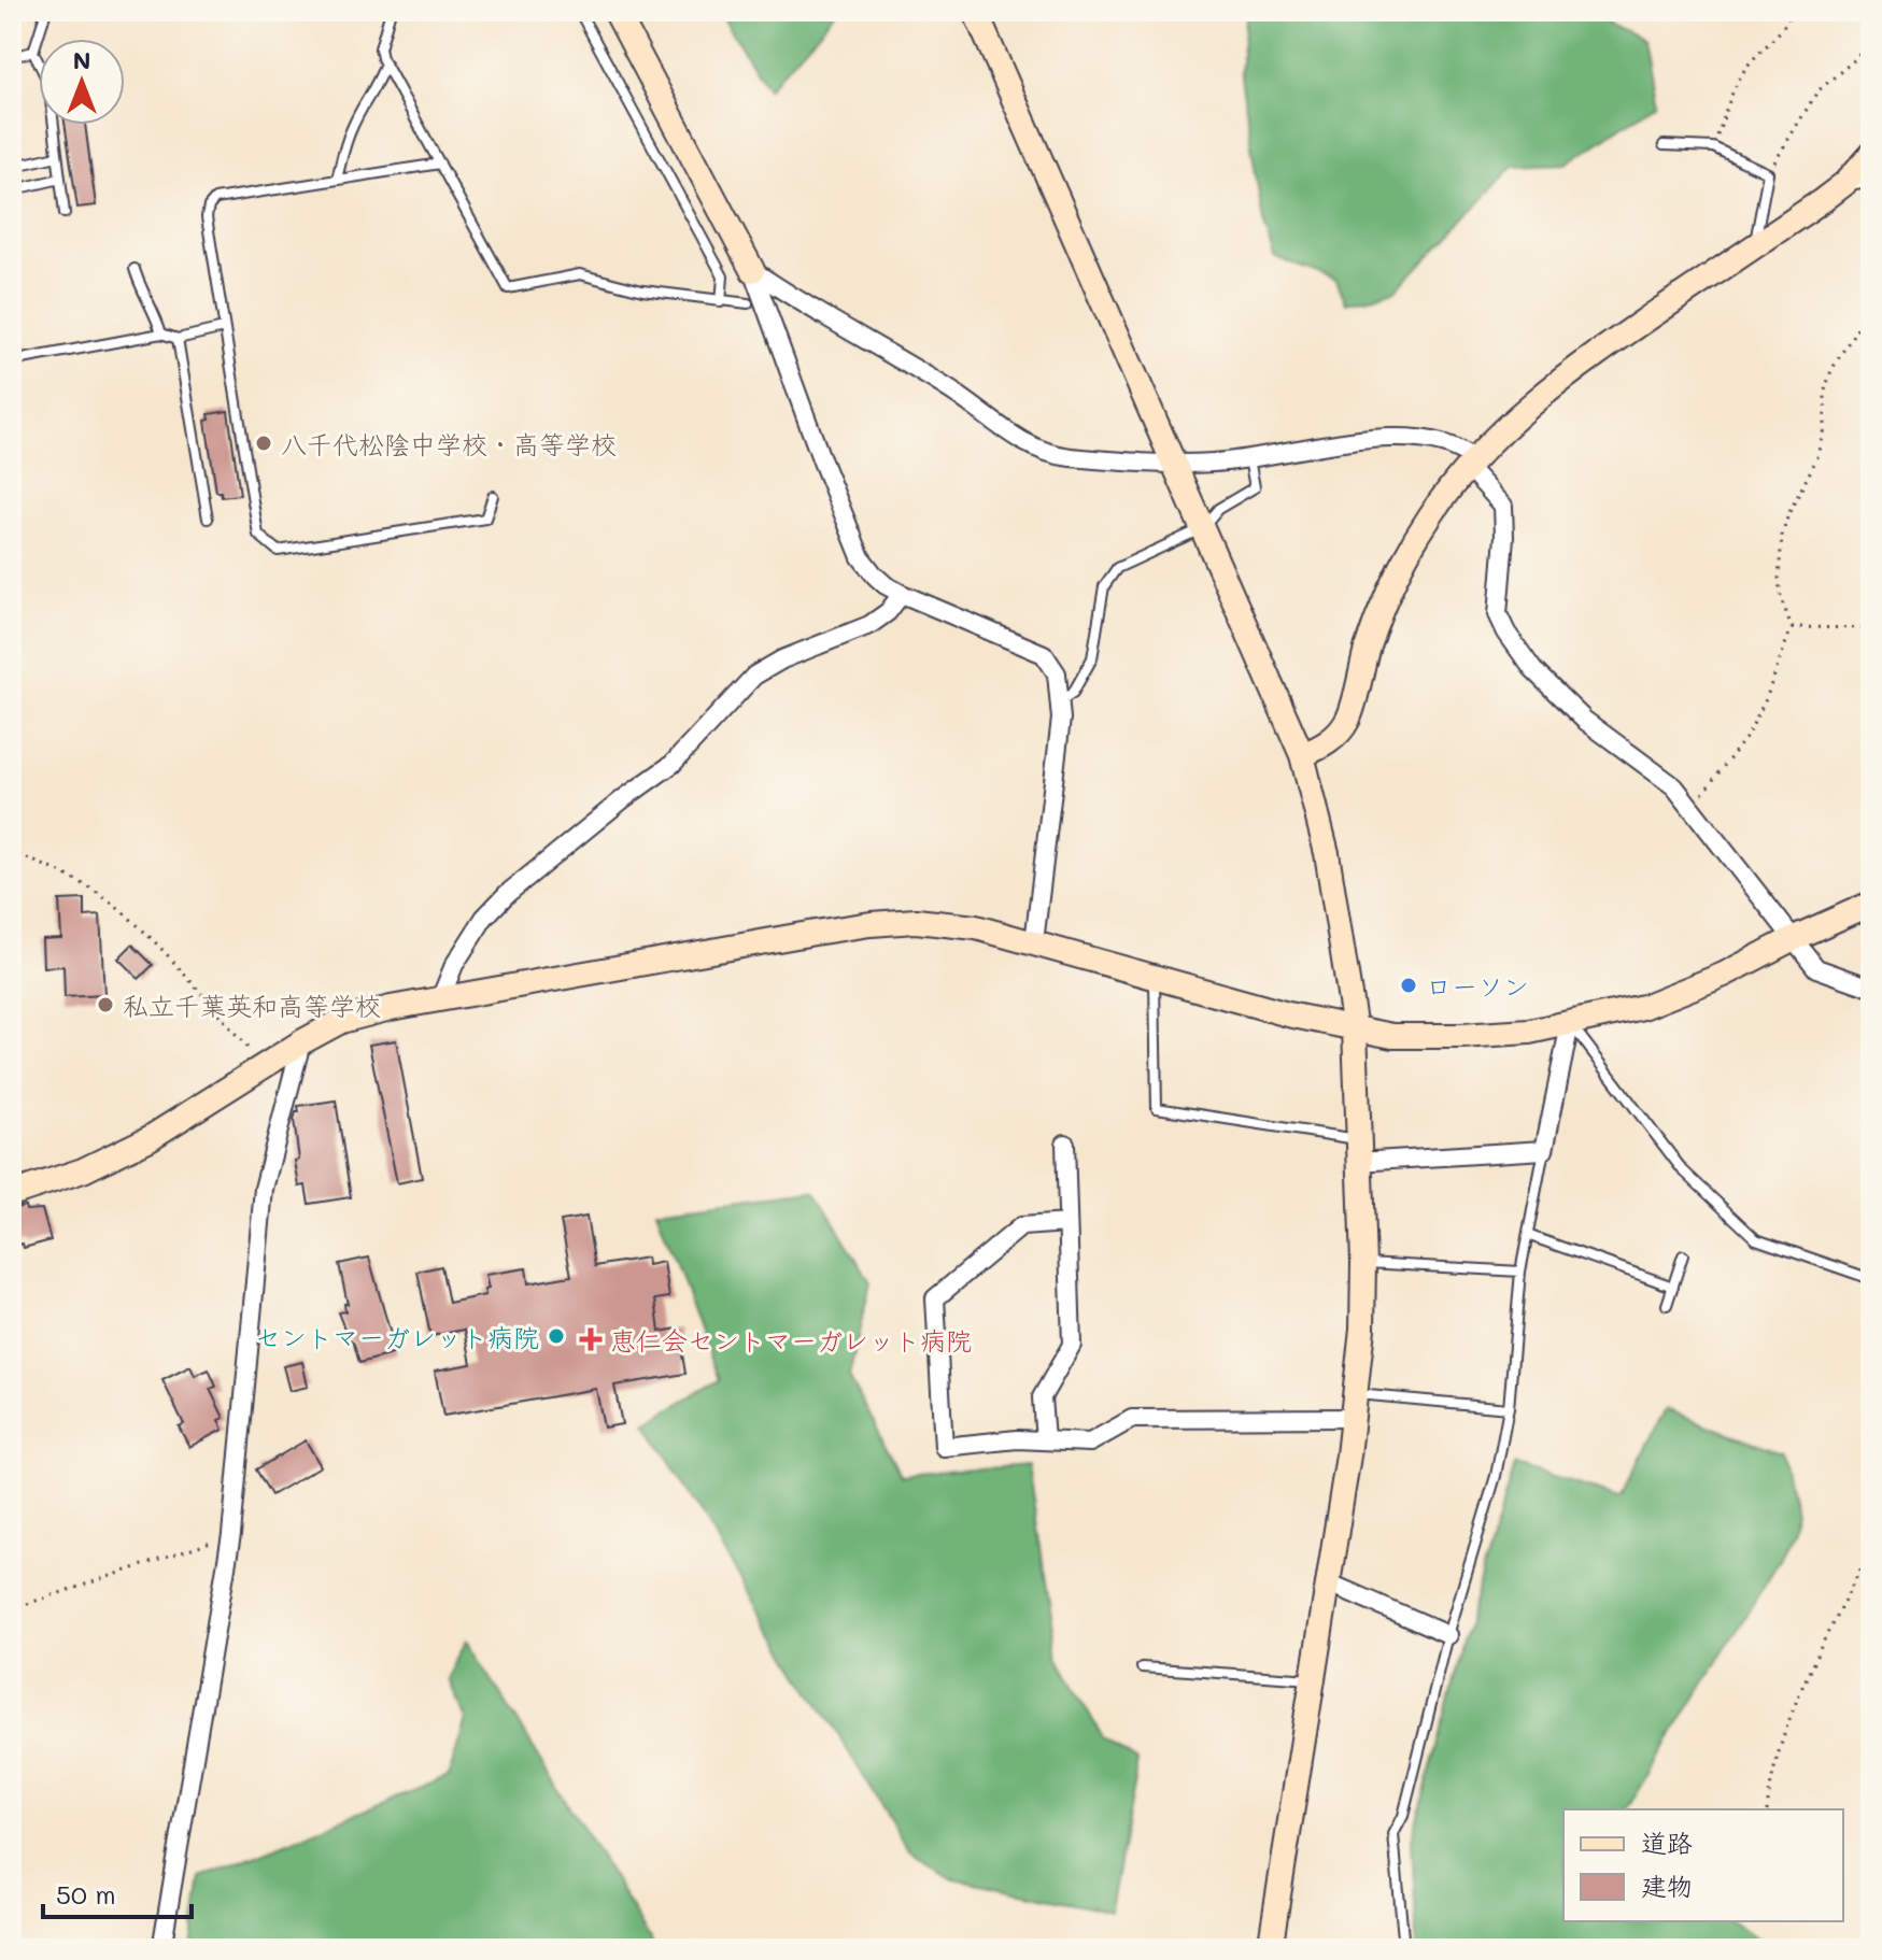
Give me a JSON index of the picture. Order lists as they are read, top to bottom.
{
  "places": {
    "other": [
      "八千代松陰中学校・高等学校",
      "ローソン",
      "私立千葉英和高等学校",
      "セントマーガレット病院"
    ],
    "health": ["恵仁会セントマーガレット病院"]
  },
  "legend": ["道路", "建物"],
  "scale_bar": "50 m",
  "north": "top"
}
